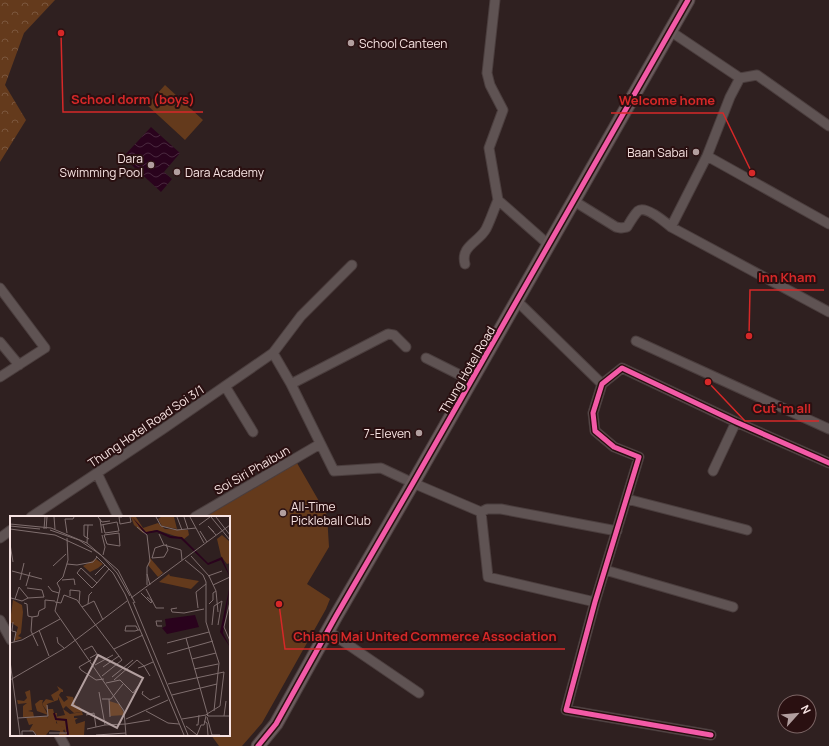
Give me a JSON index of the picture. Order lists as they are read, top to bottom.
{
  "streets": {
    "street": ["Thung Hotel Road", "Thung Hotel Road Soi 3/1", "Soi Siri Phaibun"]
  },
  "places": [
    "School dorm (boys)",
    "School Canteen",
    "Baan Sabai",
    "Dara Swimming Pool",
    "Dara Academy",
    "Welcome home",
    "Inn Kham",
    "Cut 'm all",
    "7-Eleven",
    "All-Time Pickleball Club",
    "Chiang Mai United Commerce Association"
  ],
  "north": "top right"
}
